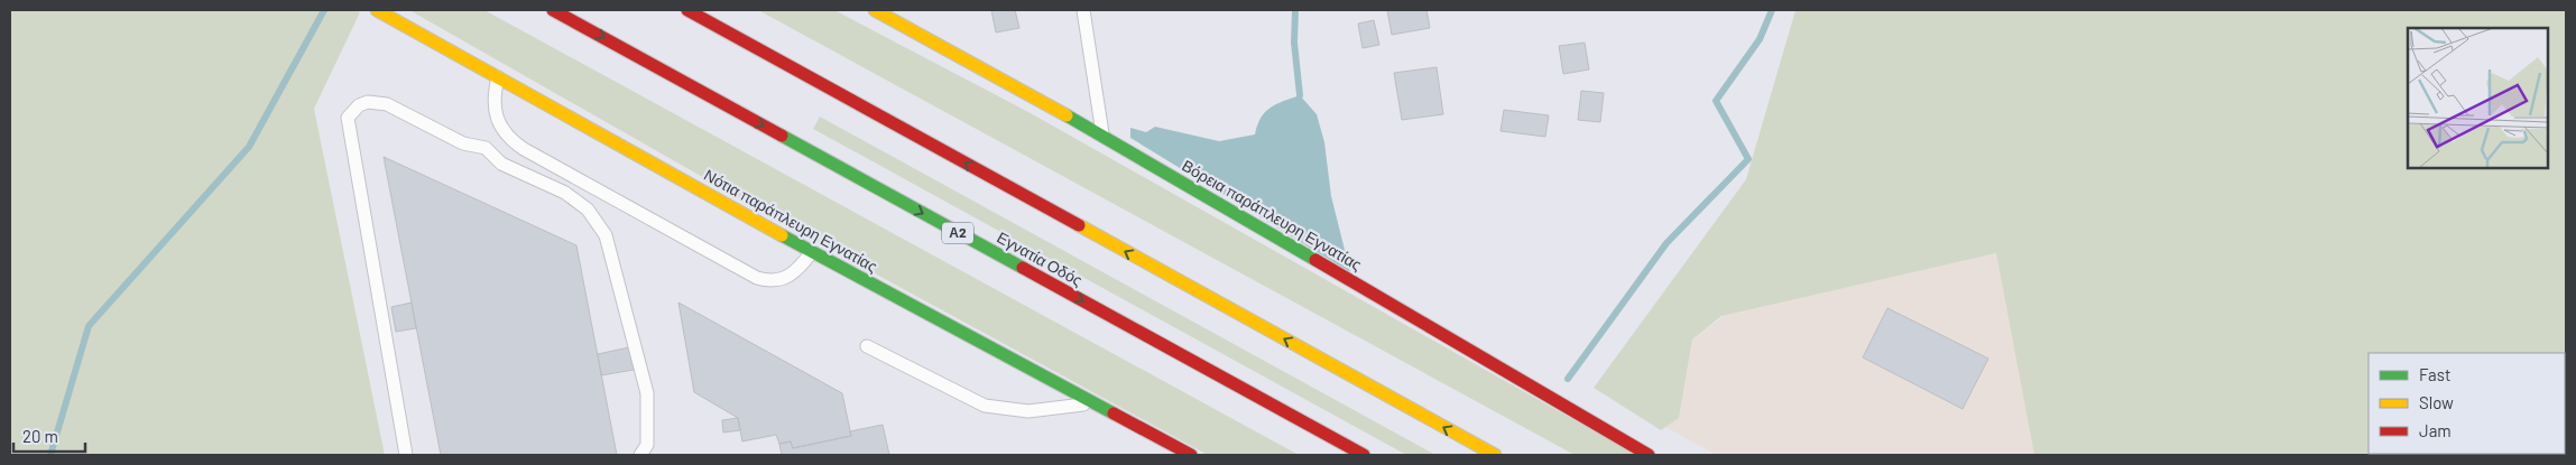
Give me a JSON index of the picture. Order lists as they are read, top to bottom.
{
  "streets": {
    "main road": [
      "Βόρεια παράπλευρη Εγνατίας",
      "Νότια παράπλευρη Εγνατίας",
      "Α2",
      "Εγνατία Οδός"
    ]
  },
  "legend": ["Fast", "Slow", "Jam"],
  "scale_bar": "20 m"
}
